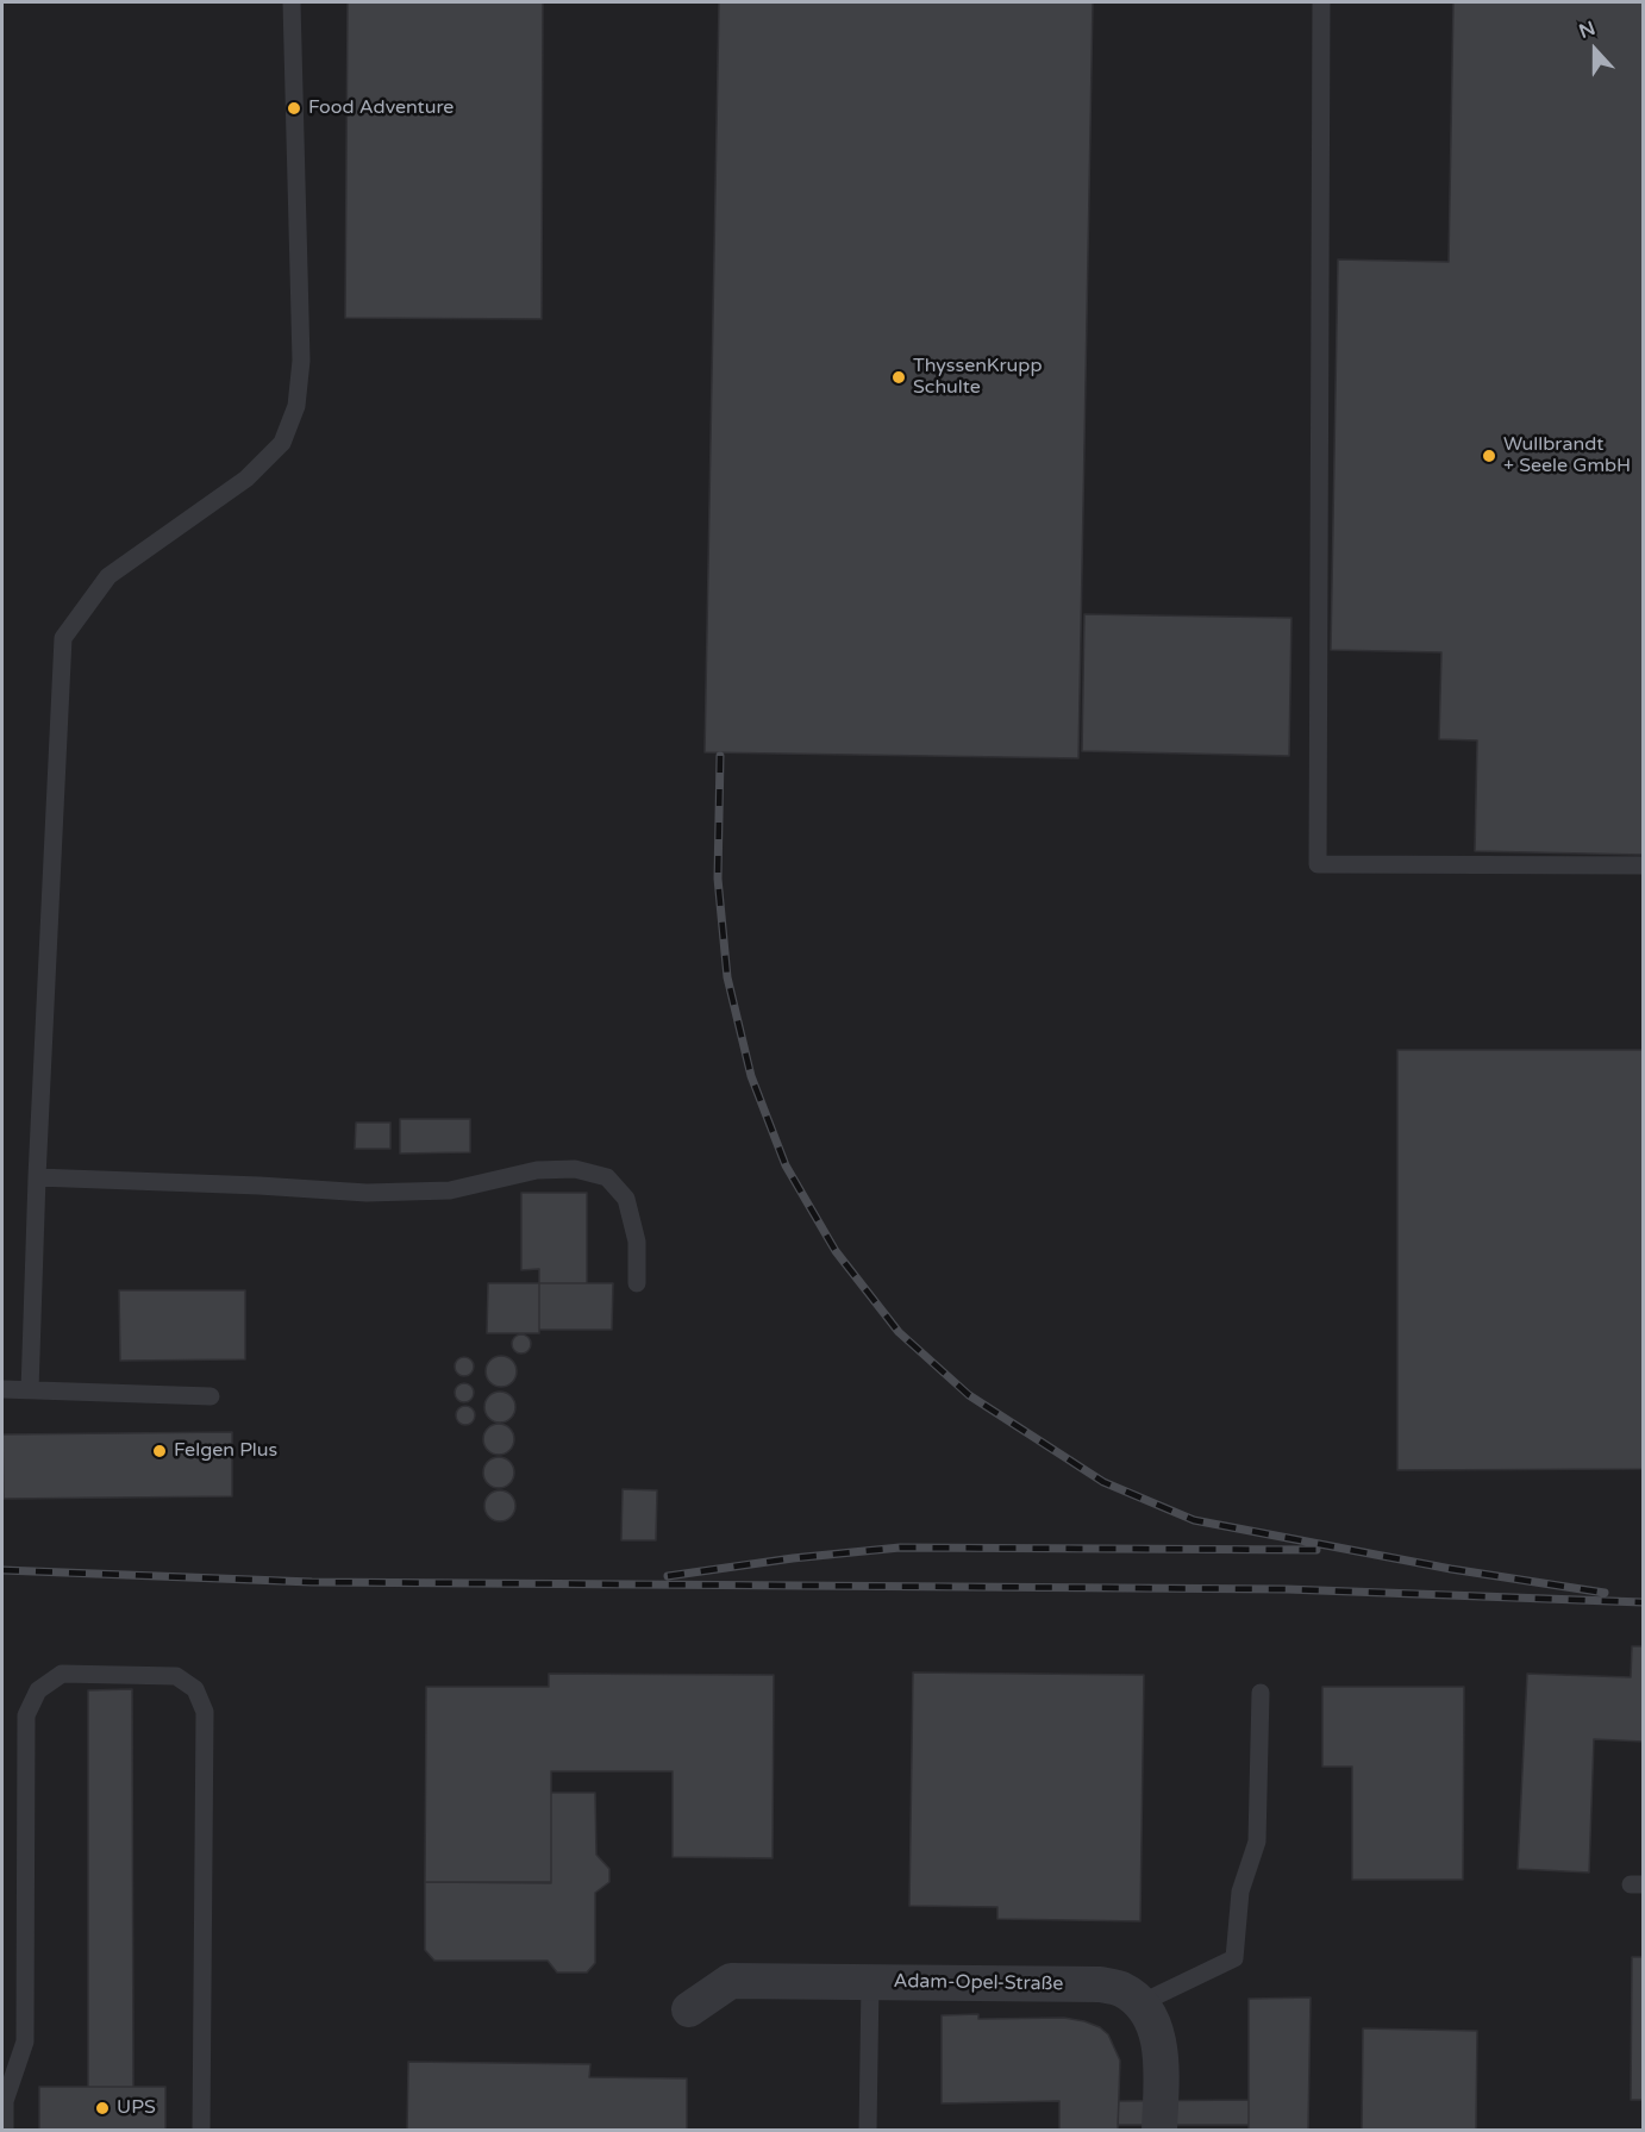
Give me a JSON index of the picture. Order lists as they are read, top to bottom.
{
  "streets": {
    "street": ["Adam-Opel-Straße"]
  },
  "places": [
    "Food Adventure",
    "ThyssenKrupp Schulte",
    "Wullbrandt + Seele GmbH",
    "Felgen Plus",
    "UPS"
  ],
  "north": "top"
}
